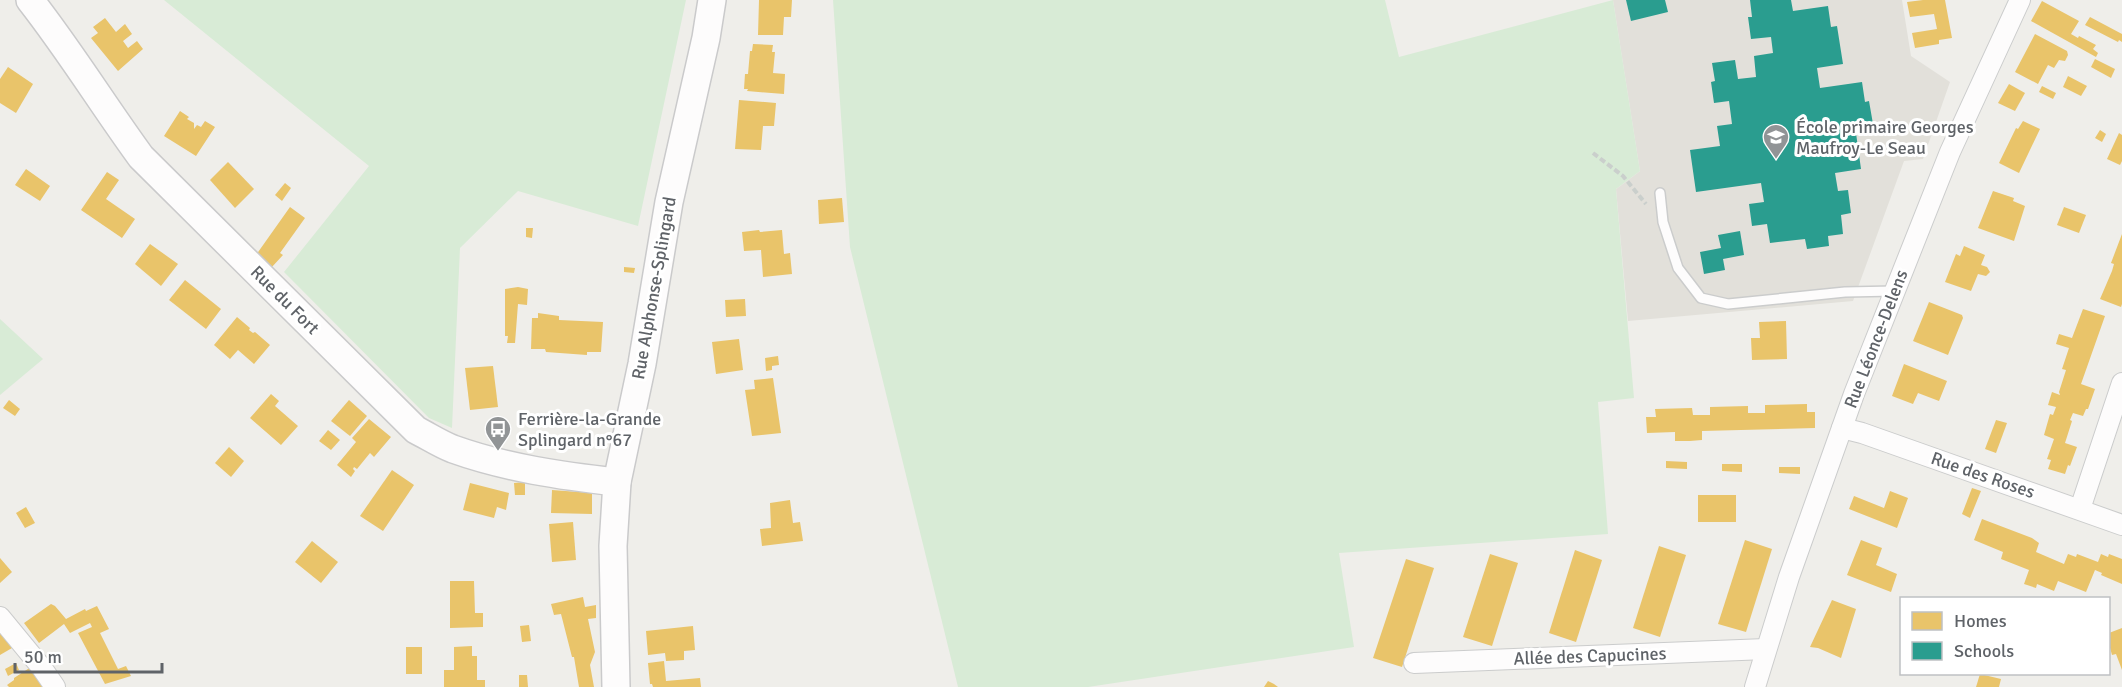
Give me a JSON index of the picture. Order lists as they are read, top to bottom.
{
  "streets": {
    "street": [
      "Rue Alphonse-Splingard",
      "Rue du Fort",
      "Rue Léonce-Delens",
      "Rue des Roses",
      "Allée des Capucines"
    ]
  },
  "crossings": [
    ["Rue Alphonse-Splingard", "Rue du Fort"],
    ["Rue Léonce-Delens", "Rue des Roses"],
    ["Rue Léonce-Delens", "Allée des Capucines"]
  ],
  "places": {
    "school or university": ["École primaire Georges Maufroy-Le Seau"],
    "bus stop": ["Ferrière-la-Grande Splingard n°67"]
  },
  "legend": ["Homes", "Schools"],
  "scale_bar": "50 m"
}
